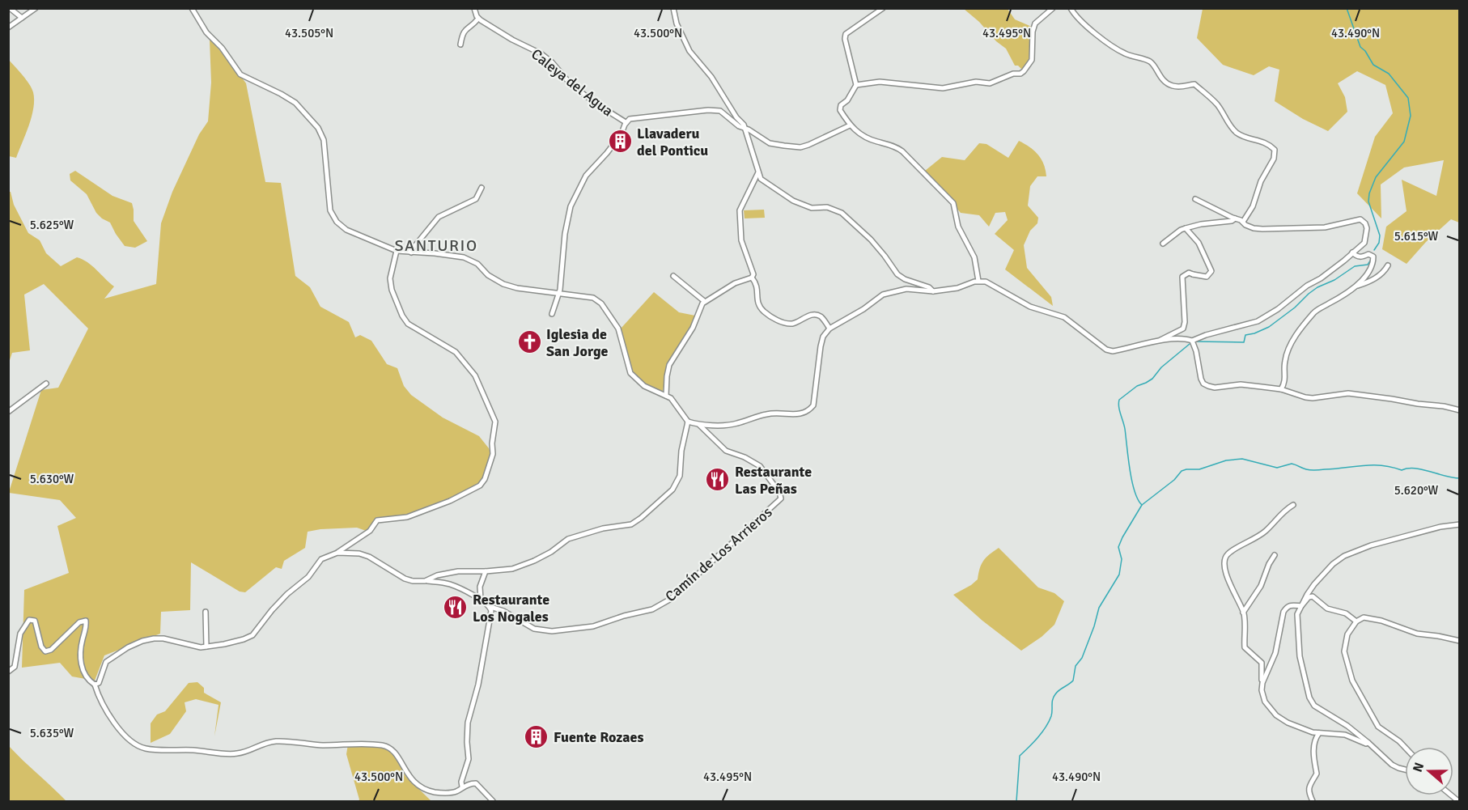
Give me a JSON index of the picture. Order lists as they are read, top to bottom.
{
  "streets": {
    "street": ["Caleya del Agua", "Camín de Los Arrieros"]
  },
  "districts": ["SANTURIO"],
  "places": {
    "building": ["Llavaderu del Ponticu", "Fuente Rozaes"],
    "church": ["Iglesia de San Jorge"],
    "restaurant": ["Restaurante Las Peñas", "Restaurante Los Nogales"]
  },
  "north": "left",
  "coordinates": [
    "43.505°N",
    "43.500°N",
    "43.495°N",
    "43.490°N",
    "5.625°W",
    "5.615°W",
    "5.630°W",
    "5.620°W",
    "5.635°W"
  ]
}
